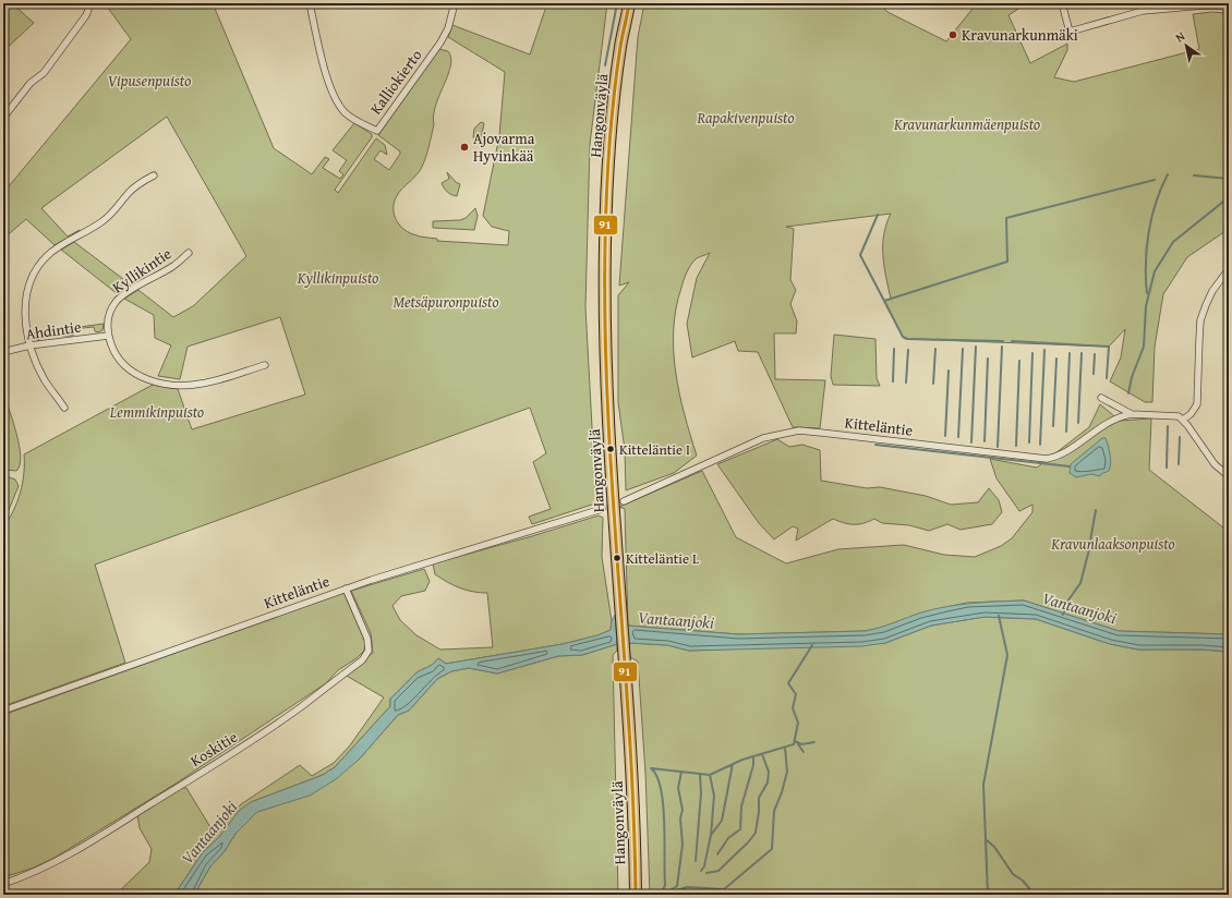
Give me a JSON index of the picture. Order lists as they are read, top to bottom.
{
  "streets": {
    "highway": ["Hangonväylä"],
    "street": [
      "Kalliokierto",
      "Kyllikintie",
      "Ahdintie",
      "Kitteläntie",
      "Koskitie"
    ]
  },
  "crossings": [
    ["Kyllikintie", "Ahdintie"],
    ["Kitteläntie", "Koskitie"]
  ],
  "water": ["Vantaanjoki"],
  "parks": [
    "Vipusenpuisto",
    "Rapakivenpuisto",
    "Kravunarkunmäenpuisto",
    "Kyllikinpuisto",
    "Metsäpuronpuisto",
    "Lemmikinpuisto",
    "Kravunlaaksonpuisto"
  ],
  "places": [
    "Kravunarkunmäki",
    "Ajovarma Hyvinkää",
    "Kitteläntie I",
    "Kitteläntie L"
  ],
  "lines": ["transit line 91"],
  "north": "top left"
}
